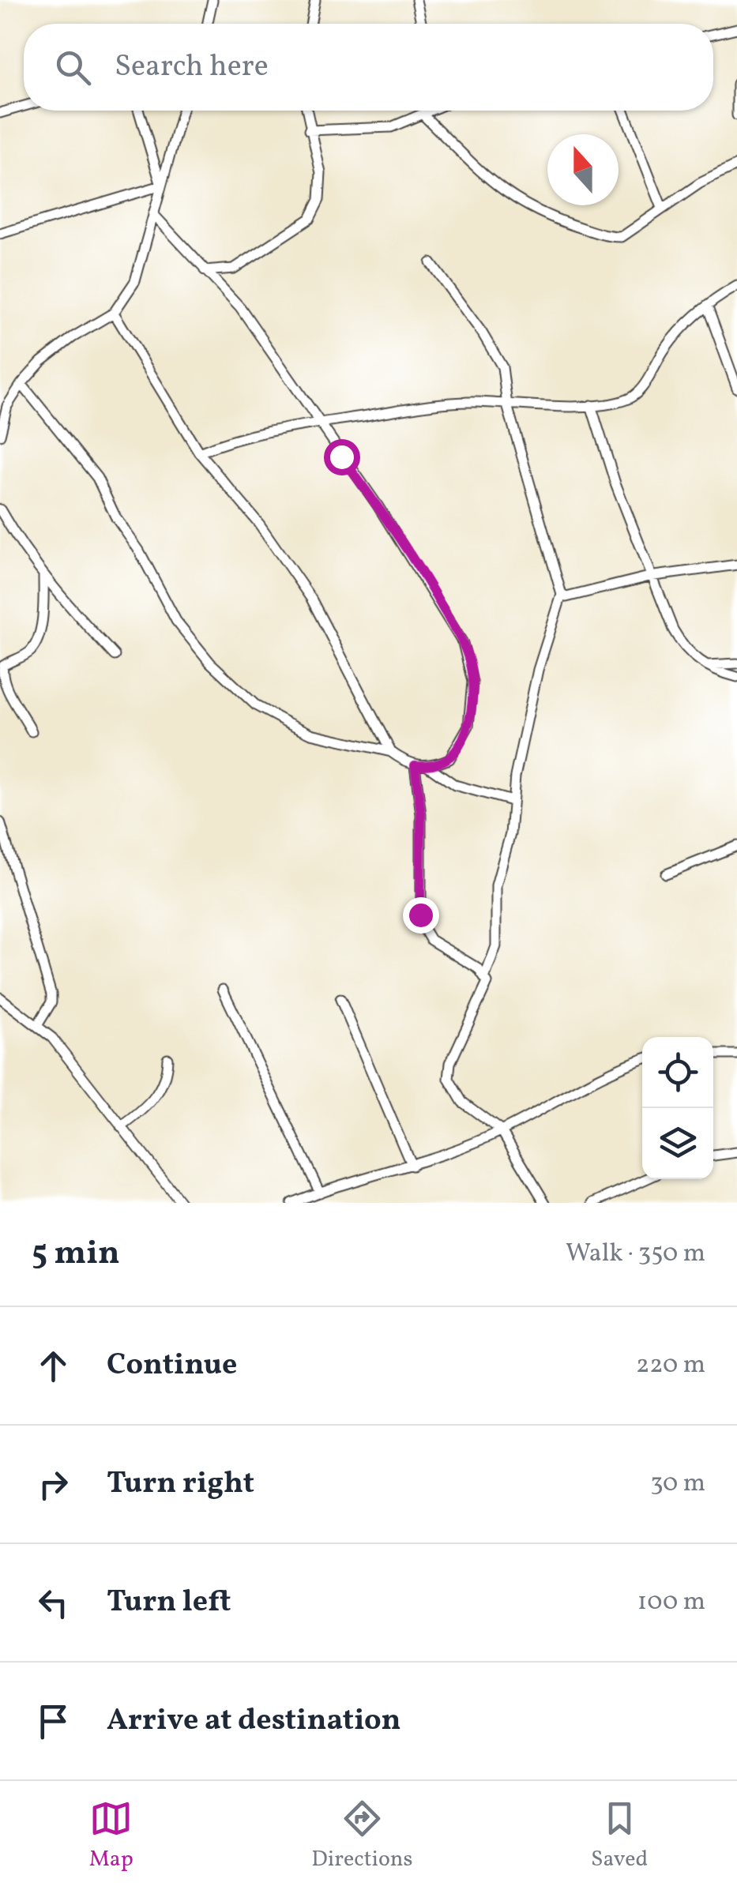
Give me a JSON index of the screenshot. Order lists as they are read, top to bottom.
{
  "north": "top",
  "page": {
    "search": "Search here",
    "heading": ["5 min", "Walk · 350 m"],
    "list": [
      ["Continue", "220 m"],
      ["Turn right", "30 m"],
      ["Turn left", "100 m"],
      "Arrive at destination"
    ],
    "nav": ["Map", "Directions", "Saved"]
  }
}
